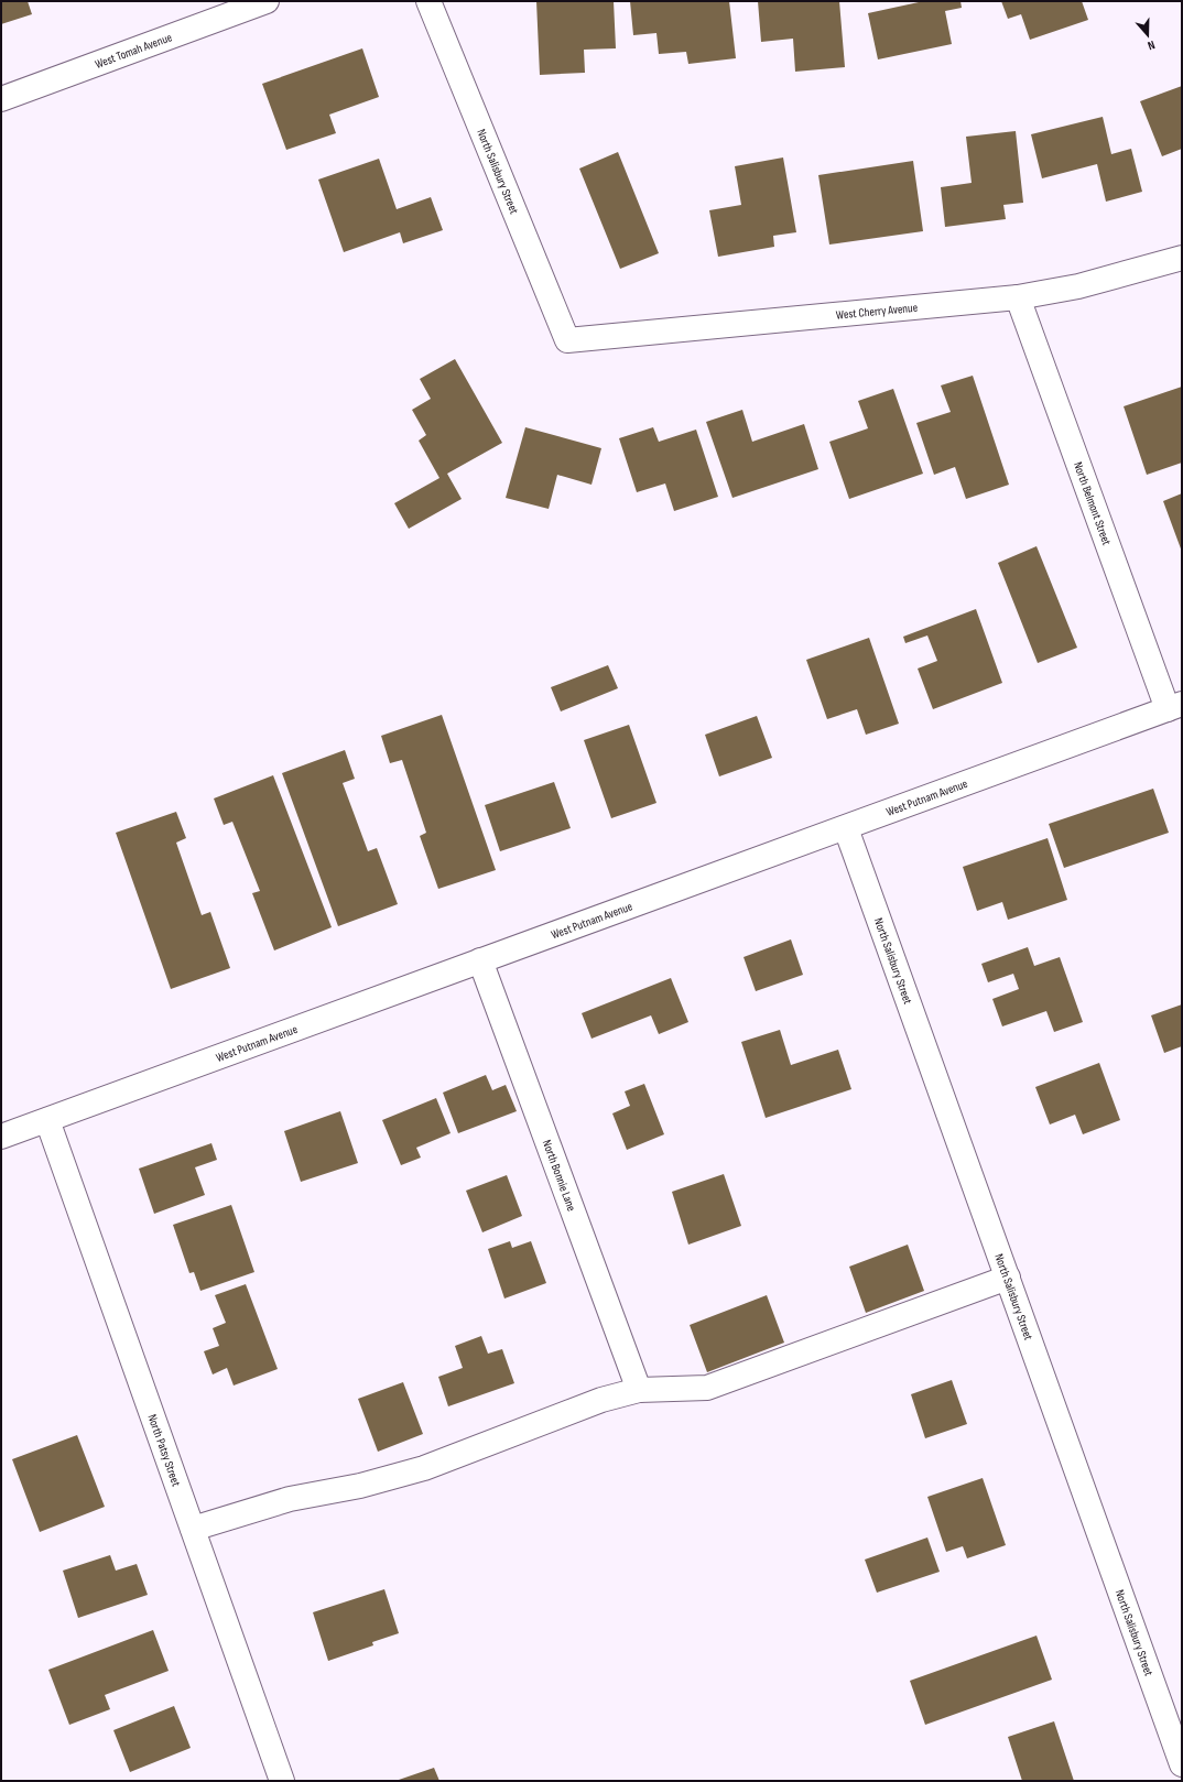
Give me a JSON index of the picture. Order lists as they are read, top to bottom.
{
  "streets": {
    "street": [
      "West Tomah Avenue",
      "North Salisbury Street",
      "West Cherry Avenue",
      "North Belmont Street",
      "West Putnam Avenue",
      "North Bonnie Lane",
      "North Patsy Street"
    ]
  },
  "crossings": [
    ["North Salisbury Street", "West Cherry Avenue"],
    ["North Salisbury Street", "West Putnam Avenue"],
    ["West Cherry Avenue", "North Belmont Street"],
    ["North Belmont Street", "West Putnam Avenue"],
    ["West Putnam Avenue", "North Bonnie Lane"],
    ["West Putnam Avenue", "North Patsy Street"]
  ],
  "north": "bottom"
}
